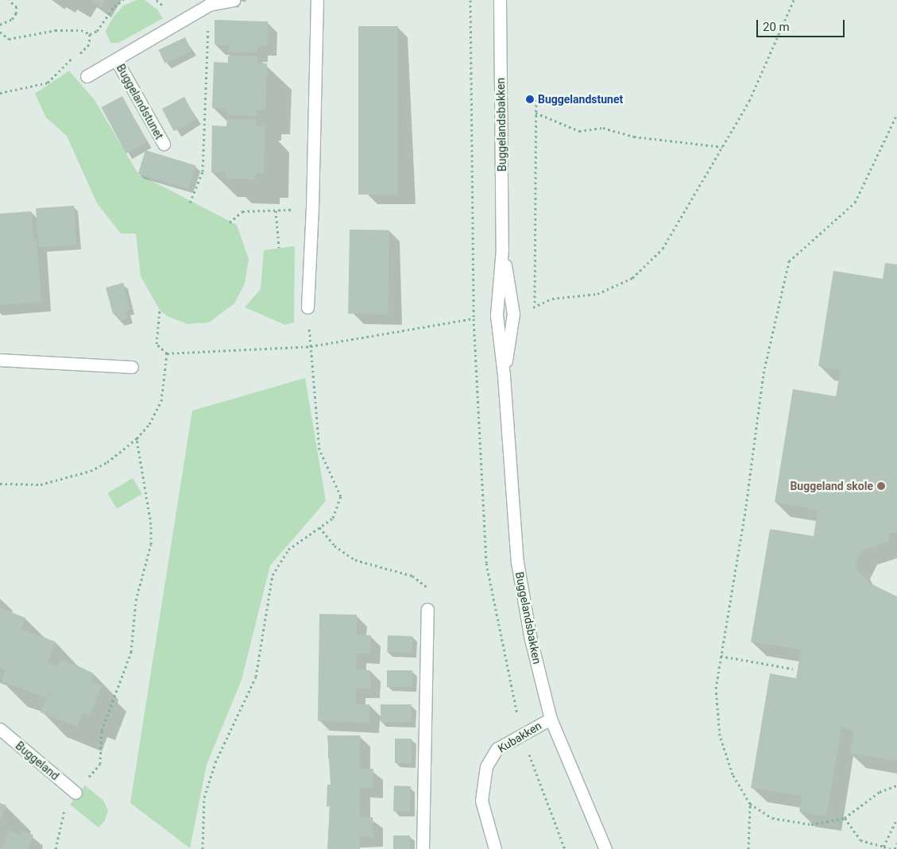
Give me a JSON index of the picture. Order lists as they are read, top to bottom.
{
  "streets": {
    "street": [
      "Buggelandstunet",
      "Buggelandsbakken",
      "Kubakken",
      "Buggeland"
    ]
  },
  "crossings": [
    ["Buggelandsbakken", "Kubakken"]
  ],
  "places": ["Buggelandstunet", "Buggeland skole"],
  "scale_bar": "20 m"
}
